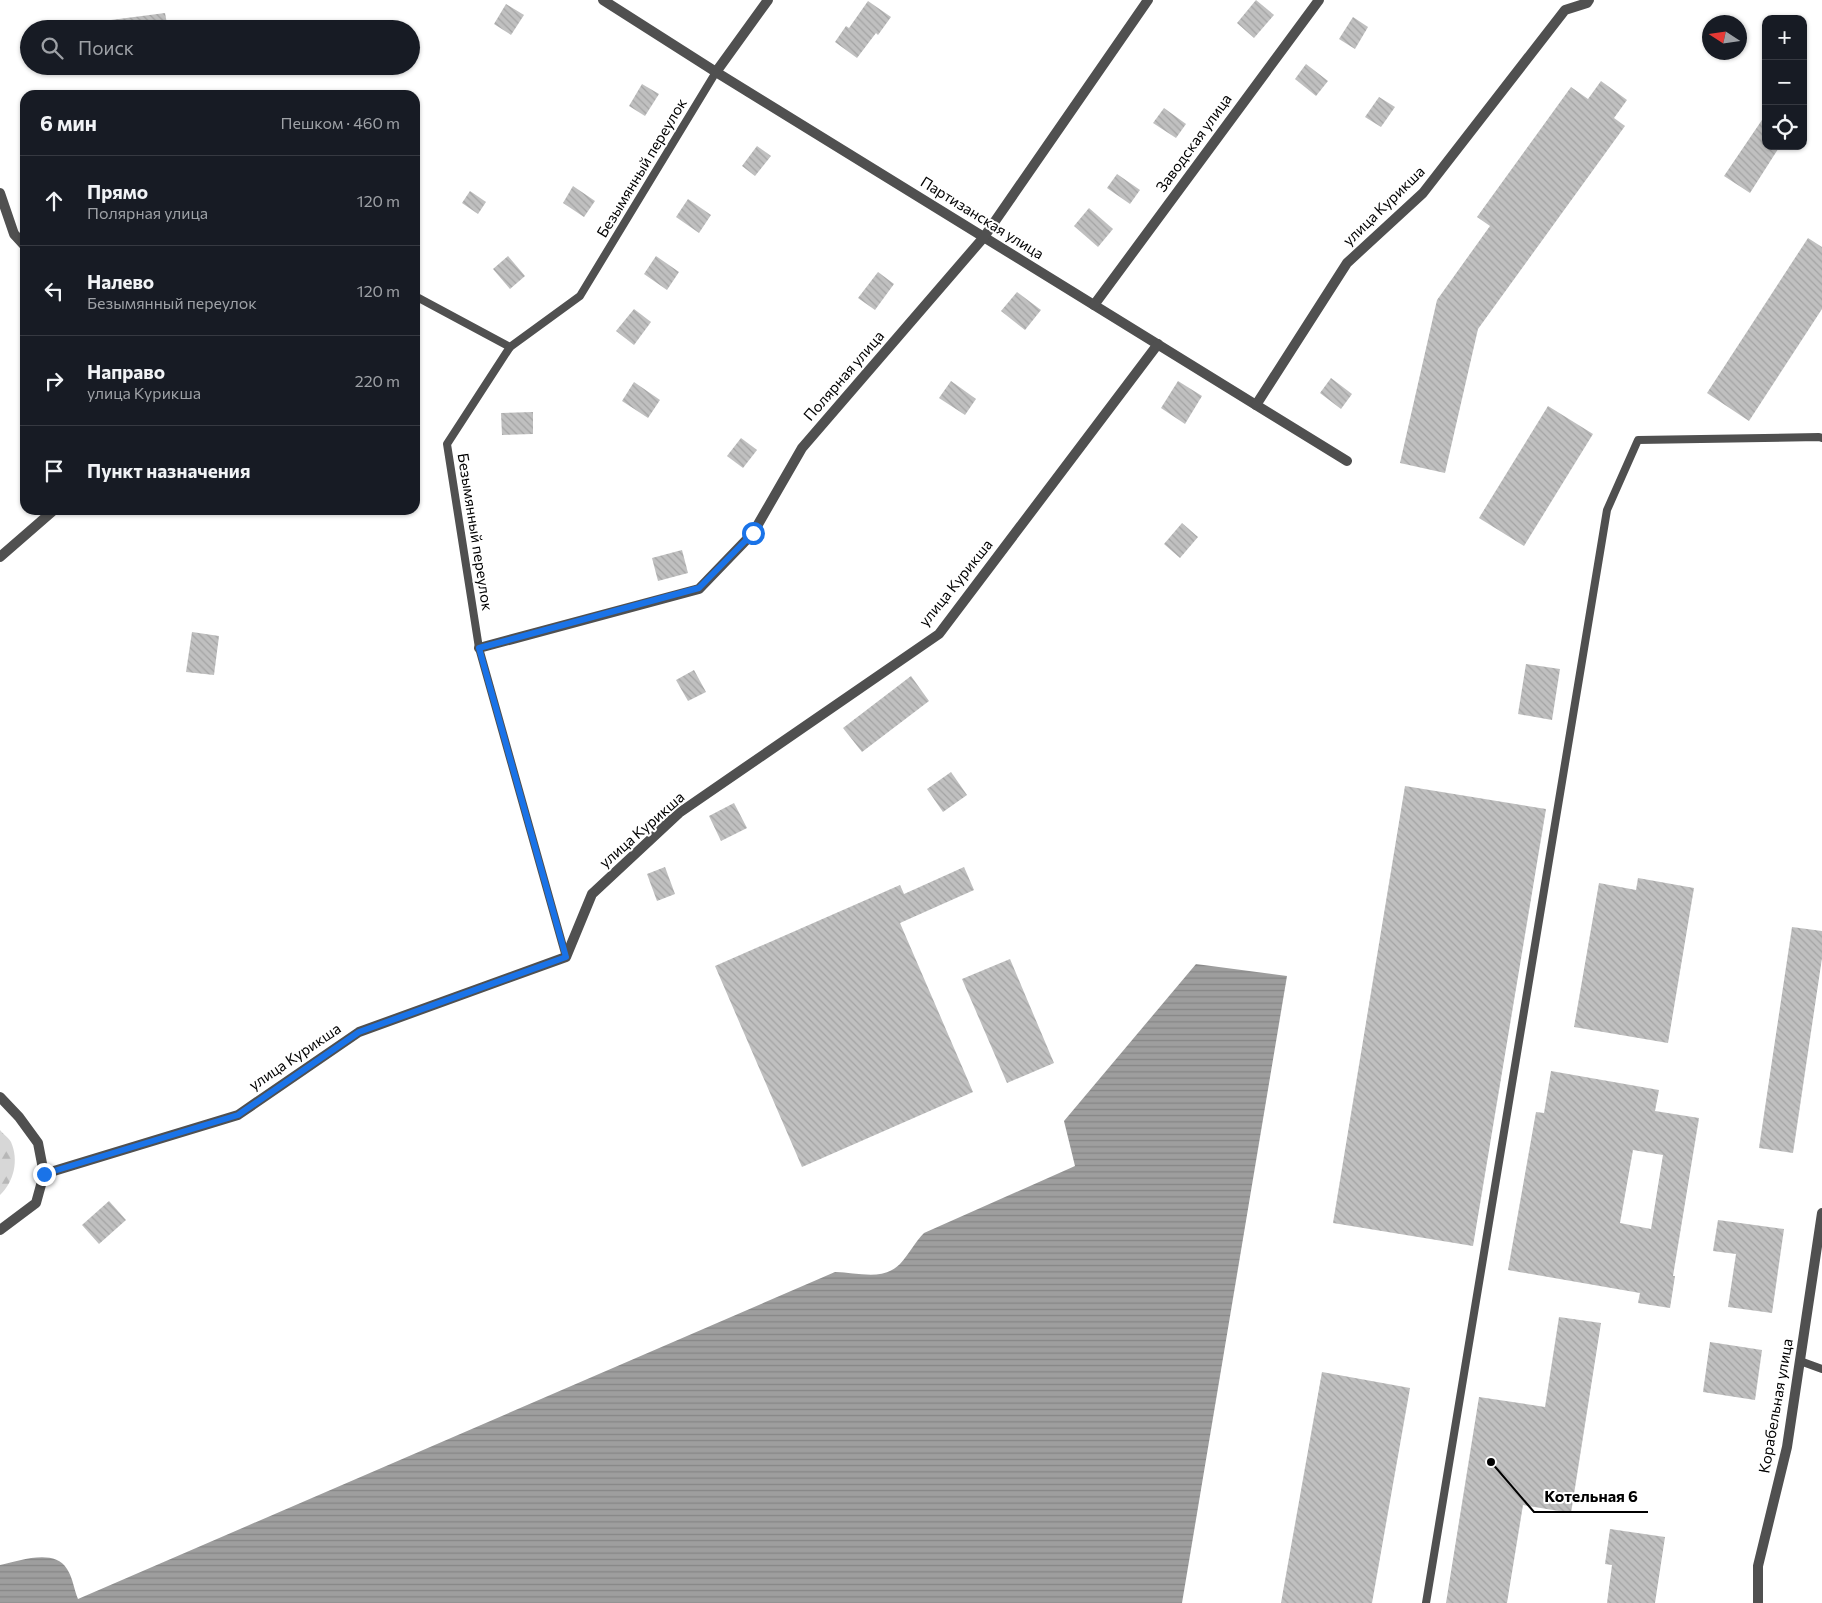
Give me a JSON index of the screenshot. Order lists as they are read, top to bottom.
{
  "streets": {
    "street": [
      "Заводская улица",
      "улица Курикша",
      "Партизанская улица",
      "Полярная улица",
      "Корабельная улица"
    ],
    "lane": ["Безымянный переулок"]
  },
  "crossings": [
    ["Заводская улица", "Партизанская улица"],
    ["Безымянный переулок", "улица Курикша"],
    ["Безымянный переулок", "Партизанская улица"],
    ["Безымянный переулок", "Полярная улица"],
    ["улица Курикша", "Партизанская улица"],
    ["Партизанская улица", "Полярная улица"]
  ],
  "places": ["Котельная 6"],
  "north": "left",
  "page": {
    "map_buttons": ["+", "−"],
    "search": "Поиск",
    "heading": ["6 мин", "Пешком · 460 m"],
    "list": [
      ["Прямо", "Полярная улица", "120 m"],
      ["Налево", "Безымянный переулок", "120 m"],
      ["Направо", "улица Курикша", "220 m"],
      "Пункт назначения"
    ]
  }
}
